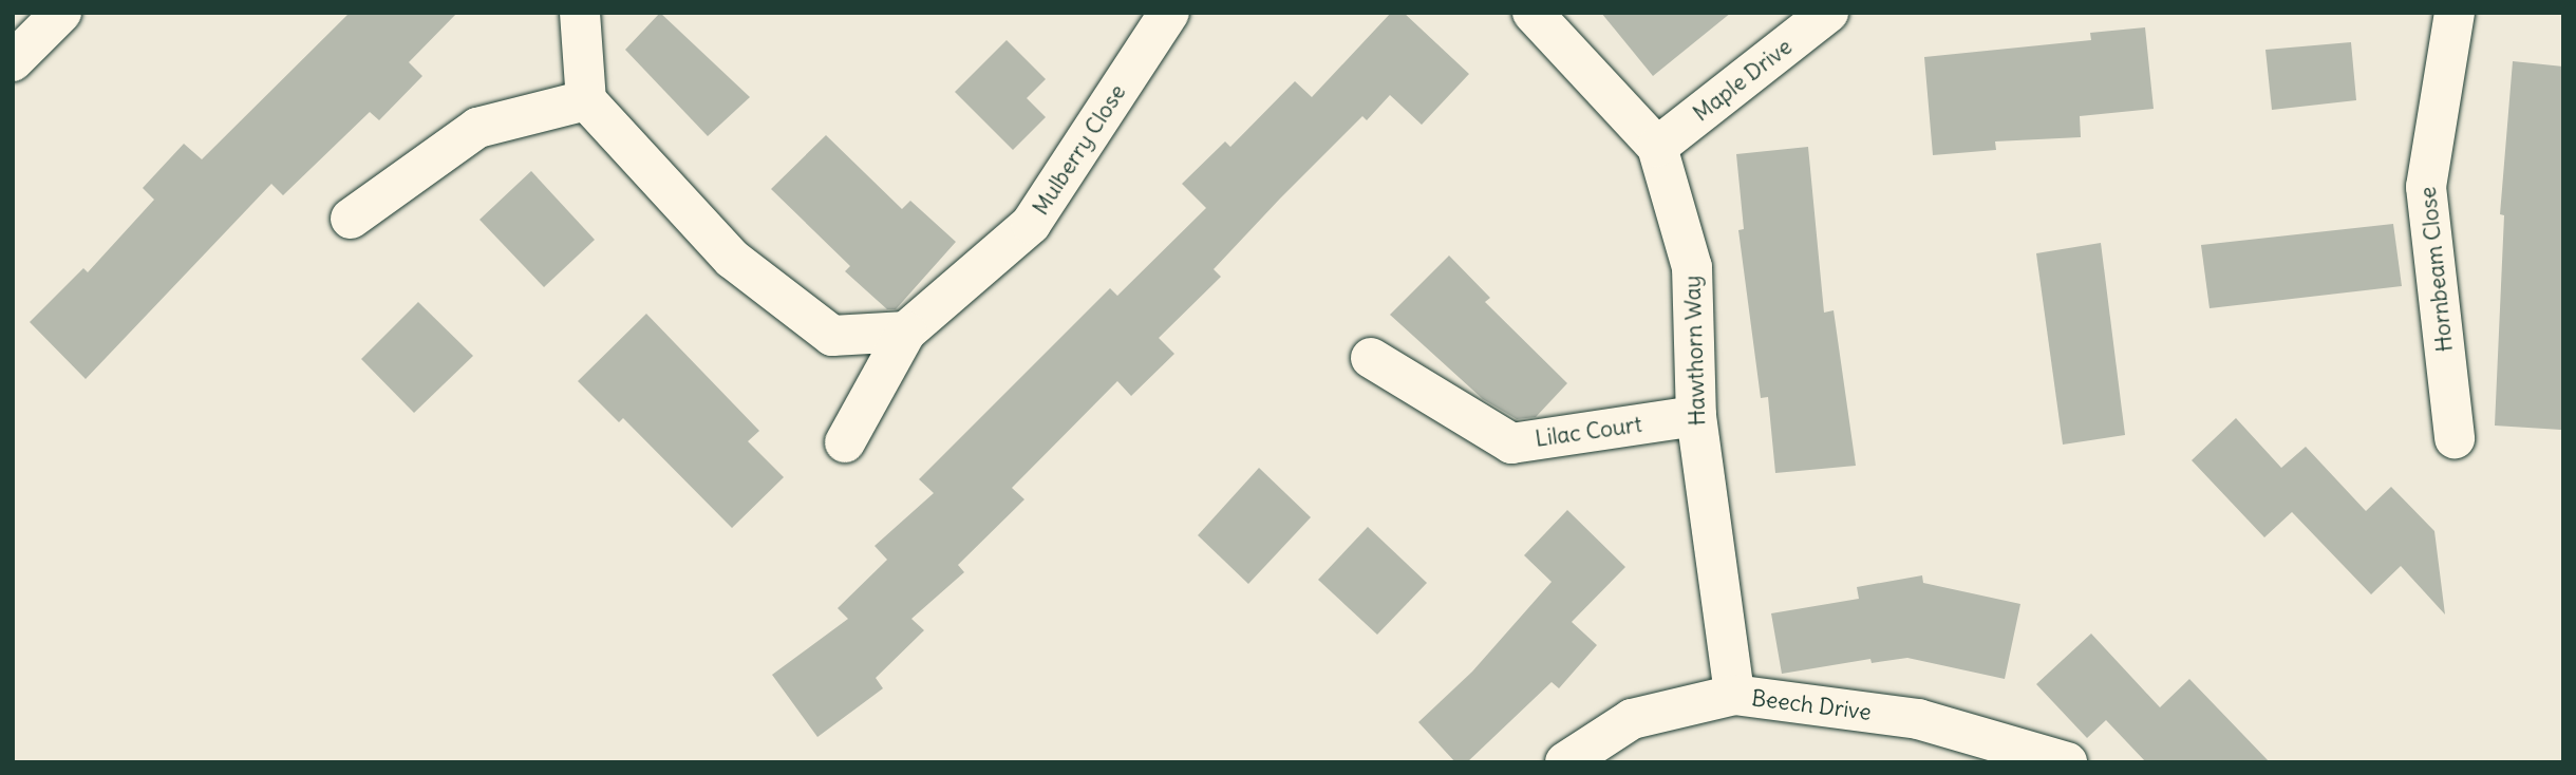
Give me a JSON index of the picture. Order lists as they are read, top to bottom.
{
  "streets": {
    "street": [
      "Maple Drive",
      "Mulberry Close",
      "Hornbeam Close",
      "Hawthorn Way",
      "Lilac Court",
      "Beech Drive"
    ]
  },
  "crossings": [
    ["Maple Drive", "Hawthorn Way"],
    ["Hawthorn Way", "Lilac Court"],
    ["Hawthorn Way", "Beech Drive"]
  ]
}
